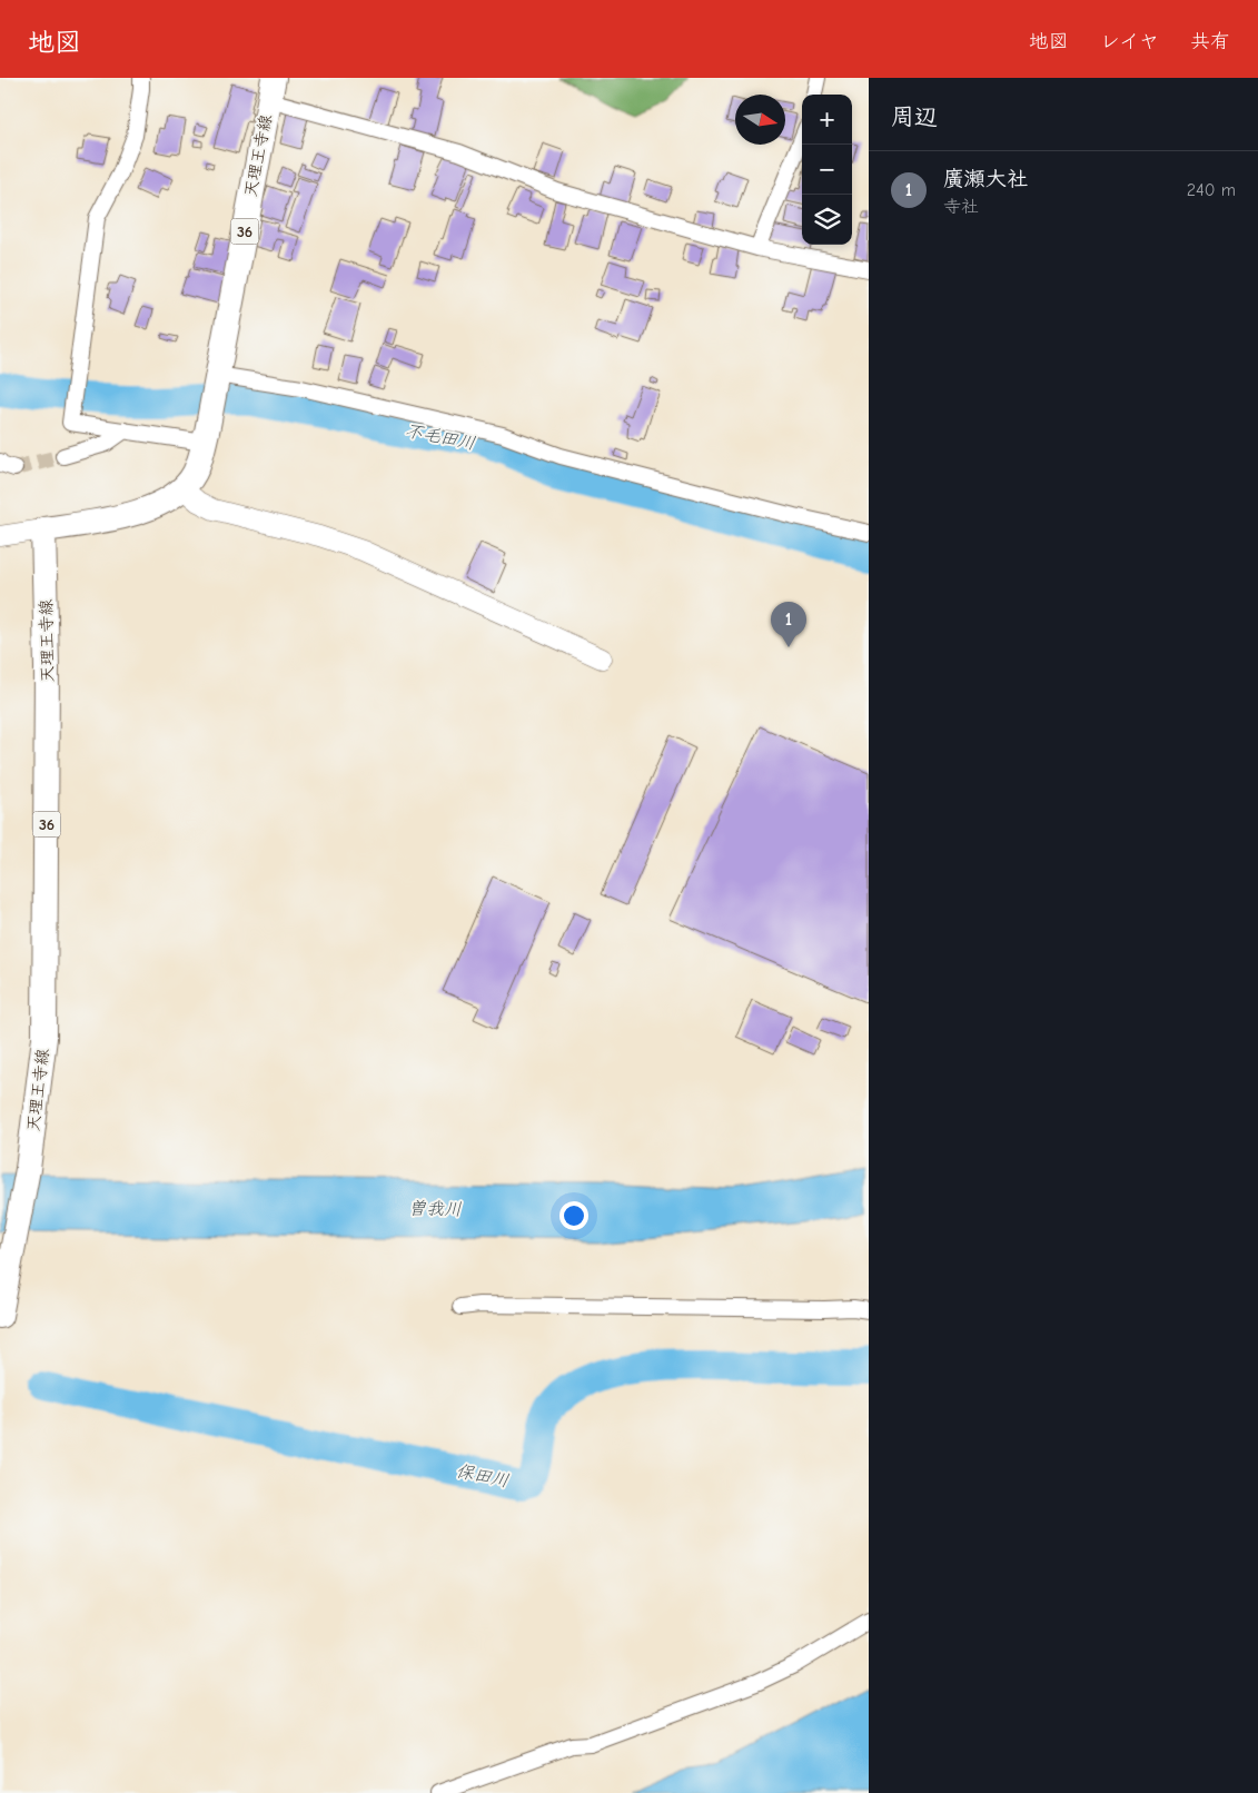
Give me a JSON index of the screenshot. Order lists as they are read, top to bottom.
{
  "streets": {
    "main road": ["天理王寺線", "36"]
  },
  "water": ["不毛田川", "曽我川", "保田川"],
  "north": "right",
  "page": {
    "header": "地図",
    "nav": ["地図", "レイヤ", "共有"],
    "heading": "周辺",
    "map_buttons": ["+", "−"],
    "list": [
      {
        "mark": "1",
        "name": "廣瀬大社",
        "note": "寺社",
        "value": "240 m"
      }
    ],
    "pins": "1"
  }
}
